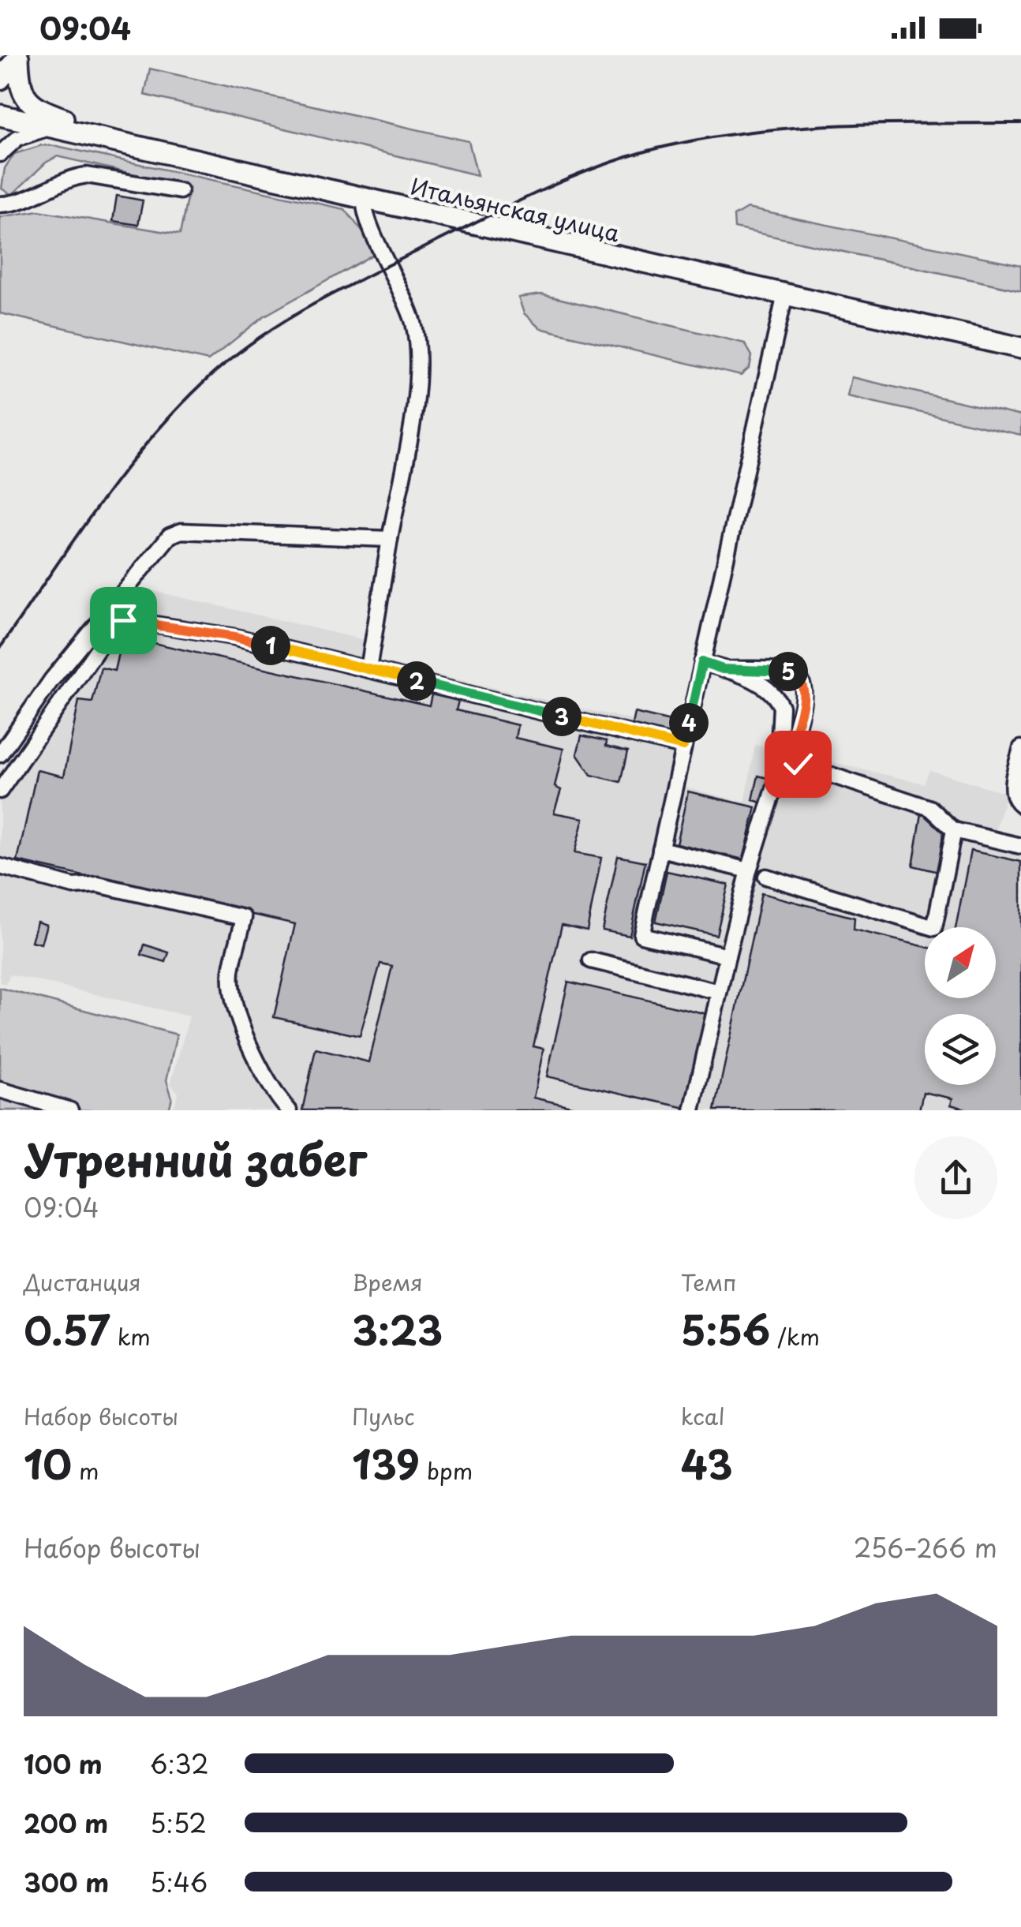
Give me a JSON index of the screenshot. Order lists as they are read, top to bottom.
{
  "streets": {
    "highway": ["Итальянская улица"]
  },
  "north": "top right",
  "page": {
    "status": "09:04",
    "pins": [
      "1",
      "5",
      "2",
      "3",
      "4"
    ],
    "heading": ["Утренний забег", "09:04"],
    "stats": [
      ["Дистанция", "0.57 km"],
      ["Время", "3:23"],
      ["Темп", "5:56 /km"],
      ["Набор высоты", "10 m"],
      ["Пульс", "139 bpm"],
      ["kcal", "43"]
    ],
    "chart": ["Набор высоты", "256–266 m"],
    "list": [
      {
        "name": "100 m",
        "note": "6:32"
      },
      {
        "name": "200 m",
        "note": "5:52"
      },
      {
        "name": "300 m",
        "note": "5:46"
      }
    ]
  }
}
